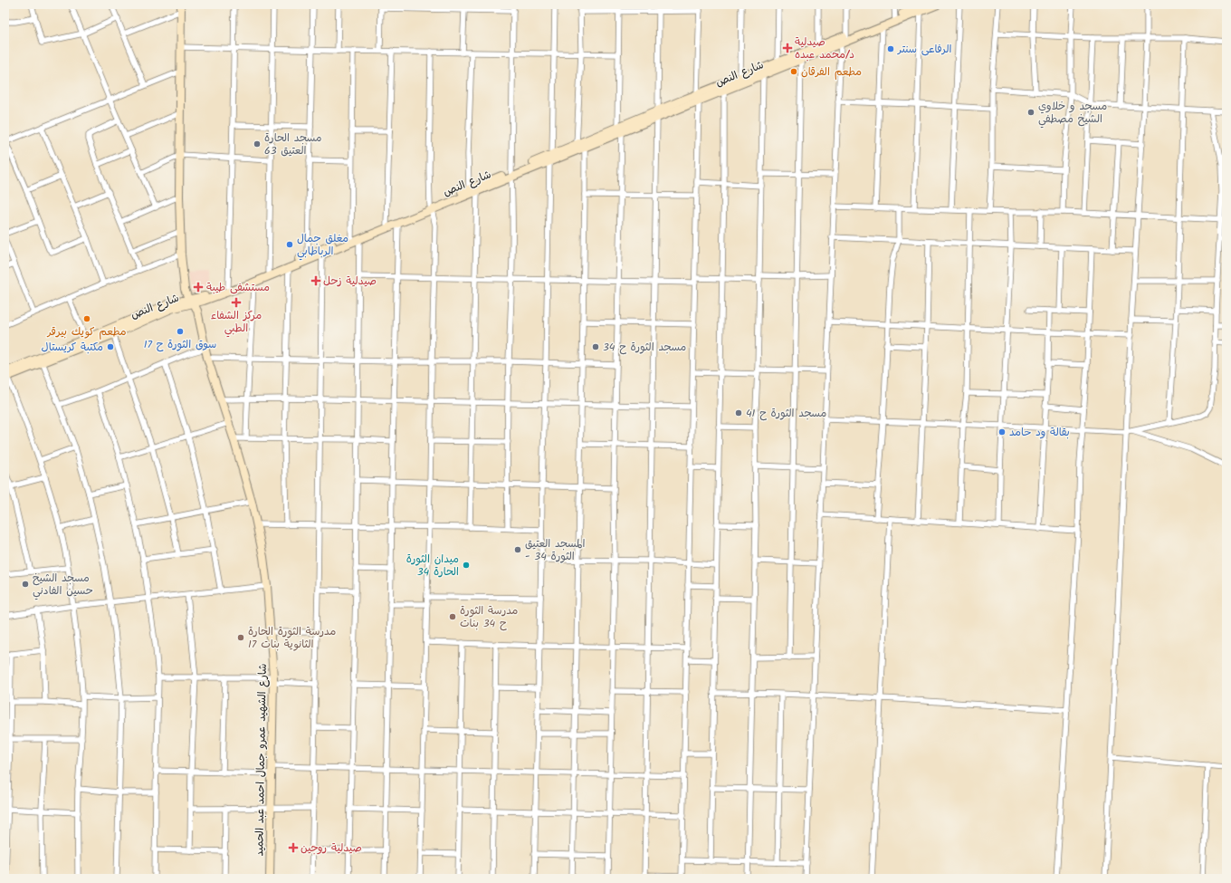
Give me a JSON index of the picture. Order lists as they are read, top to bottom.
{
  "streets": {
    "main road": ["شارع النص", "شارع الشهيد عمرو جمال احمد عبد الحميد"]
  },
  "crossings": [
    ["شارع النص", "شارع الشهيد عمرو جمال احمد عبد الحميد"]
  ],
  "places": {
    "health": [
      "صيدلية د/محمد عبده",
      "صيدلية زحل",
      "مستشفى طيبة",
      "مركز الشفاء الطبي",
      "صيدلية روجين"
    ],
    "other": [
      "الرفاعى سنتر",
      "مطعم الفرقان",
      "مسجد و خلاوي الشيخ مصطفي",
      "مسجد الحارة 63 العتيق",
      "مغلق جمال الرباطابي",
      "مطعم كويك بيرقر",
      "سوق الثورة ح 17",
      "مكتبة كريستال",
      "مسجد الثورة ح 34",
      "مسجد الثورة ح 41",
      "بقالة ود حامد",
      "المسجد العتيق - الثورة 34",
      "ميدان الثورة الحارة 34",
      "مسجد الشيخ حسين الفادني",
      "مدرسة الثورة ح 34 بنات",
      "مدرسة الثورة الحارة 17 الثانوية بنات"
    ]
  }
}
